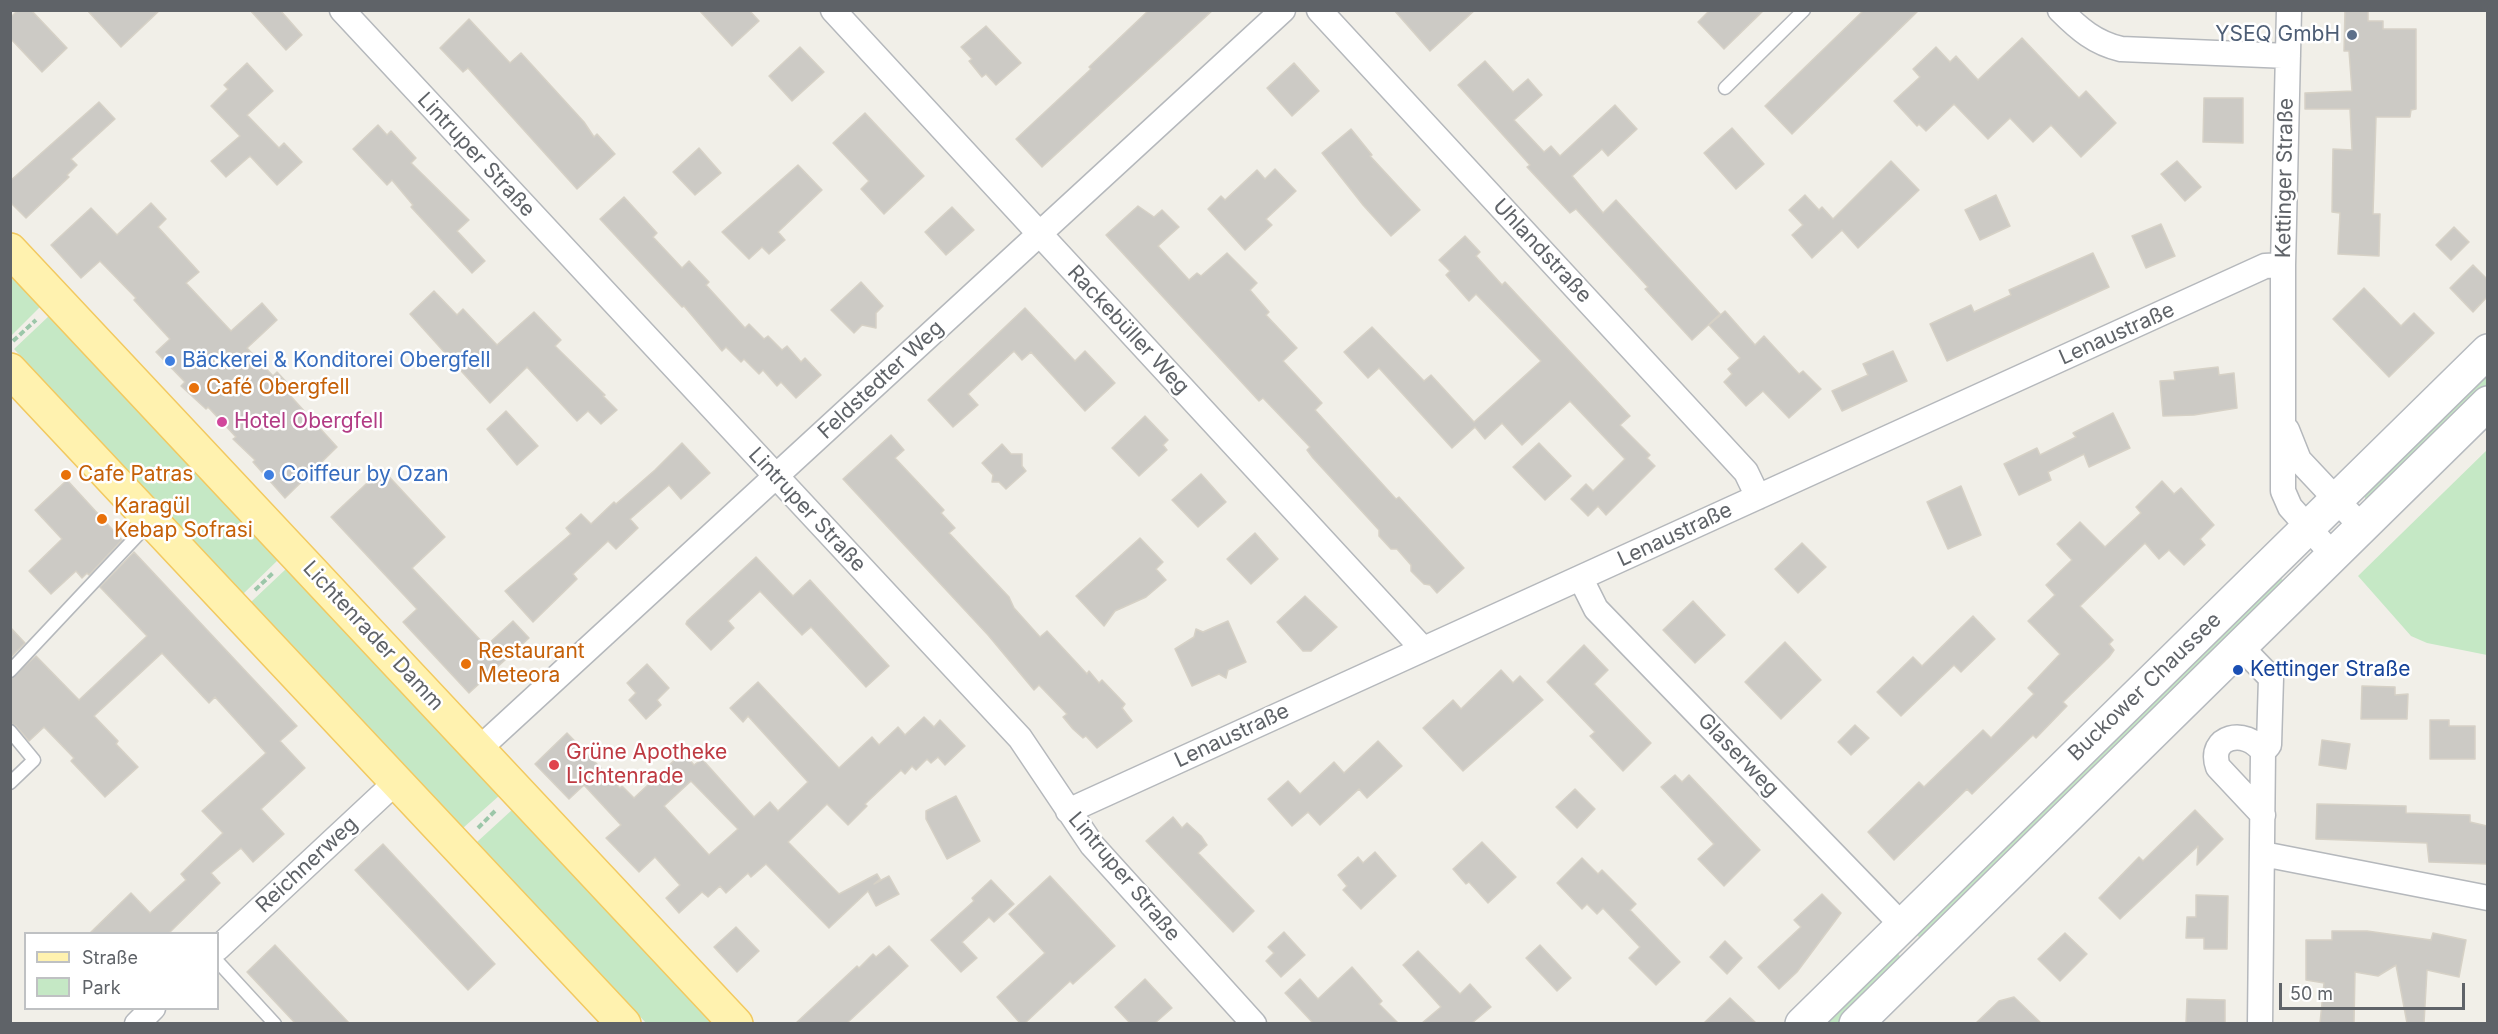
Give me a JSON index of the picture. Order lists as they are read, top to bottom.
{
  "streets": {
    "main road": ["Lichtenrader Damm", "Buckower Chaussee"],
    "street": [
      "Lintruper Straße",
      "Kettinger Straße",
      "Uhlandstraße",
      "Rackebüller Weg",
      "Lenaustraße",
      "Feldstedter Weg",
      "Glaserweg",
      "Reichnerweg"
    ]
  },
  "crossings": [
    ["Lintruper Straße", "Lenaustraße"],
    ["Lintruper Straße", "Feldstedter Weg"],
    ["Kettinger Straße", "Lenaustraße"],
    ["Kettinger Straße", "Buckower Chaussee"],
    ["Uhlandstraße", "Lenaustraße"],
    ["Rackebüller Weg", "Lenaustraße"],
    ["Rackebüller Weg", "Feldstedter Weg"],
    ["Lenaustraße", "Glaserweg"],
    ["Feldstedter Weg", "Lichtenrader Damm"],
    ["Buckower Chaussee", "Glaserweg"]
  ],
  "places": [
    "YSEQ GmbH",
    "Bäckerei & Konditorei Obergfell",
    "Café Obergfell",
    "Hotel Obergfell",
    "Cafe Patras",
    "Coiffeur by Ozan",
    "Karagül Kebap Sofrasi",
    "Restaurant Meteora",
    "Kettinger Straße",
    "Grüne Apotheke Lichtenrade"
  ],
  "legend": ["Straße", "Park"],
  "scale_bar": "50 m"
}
